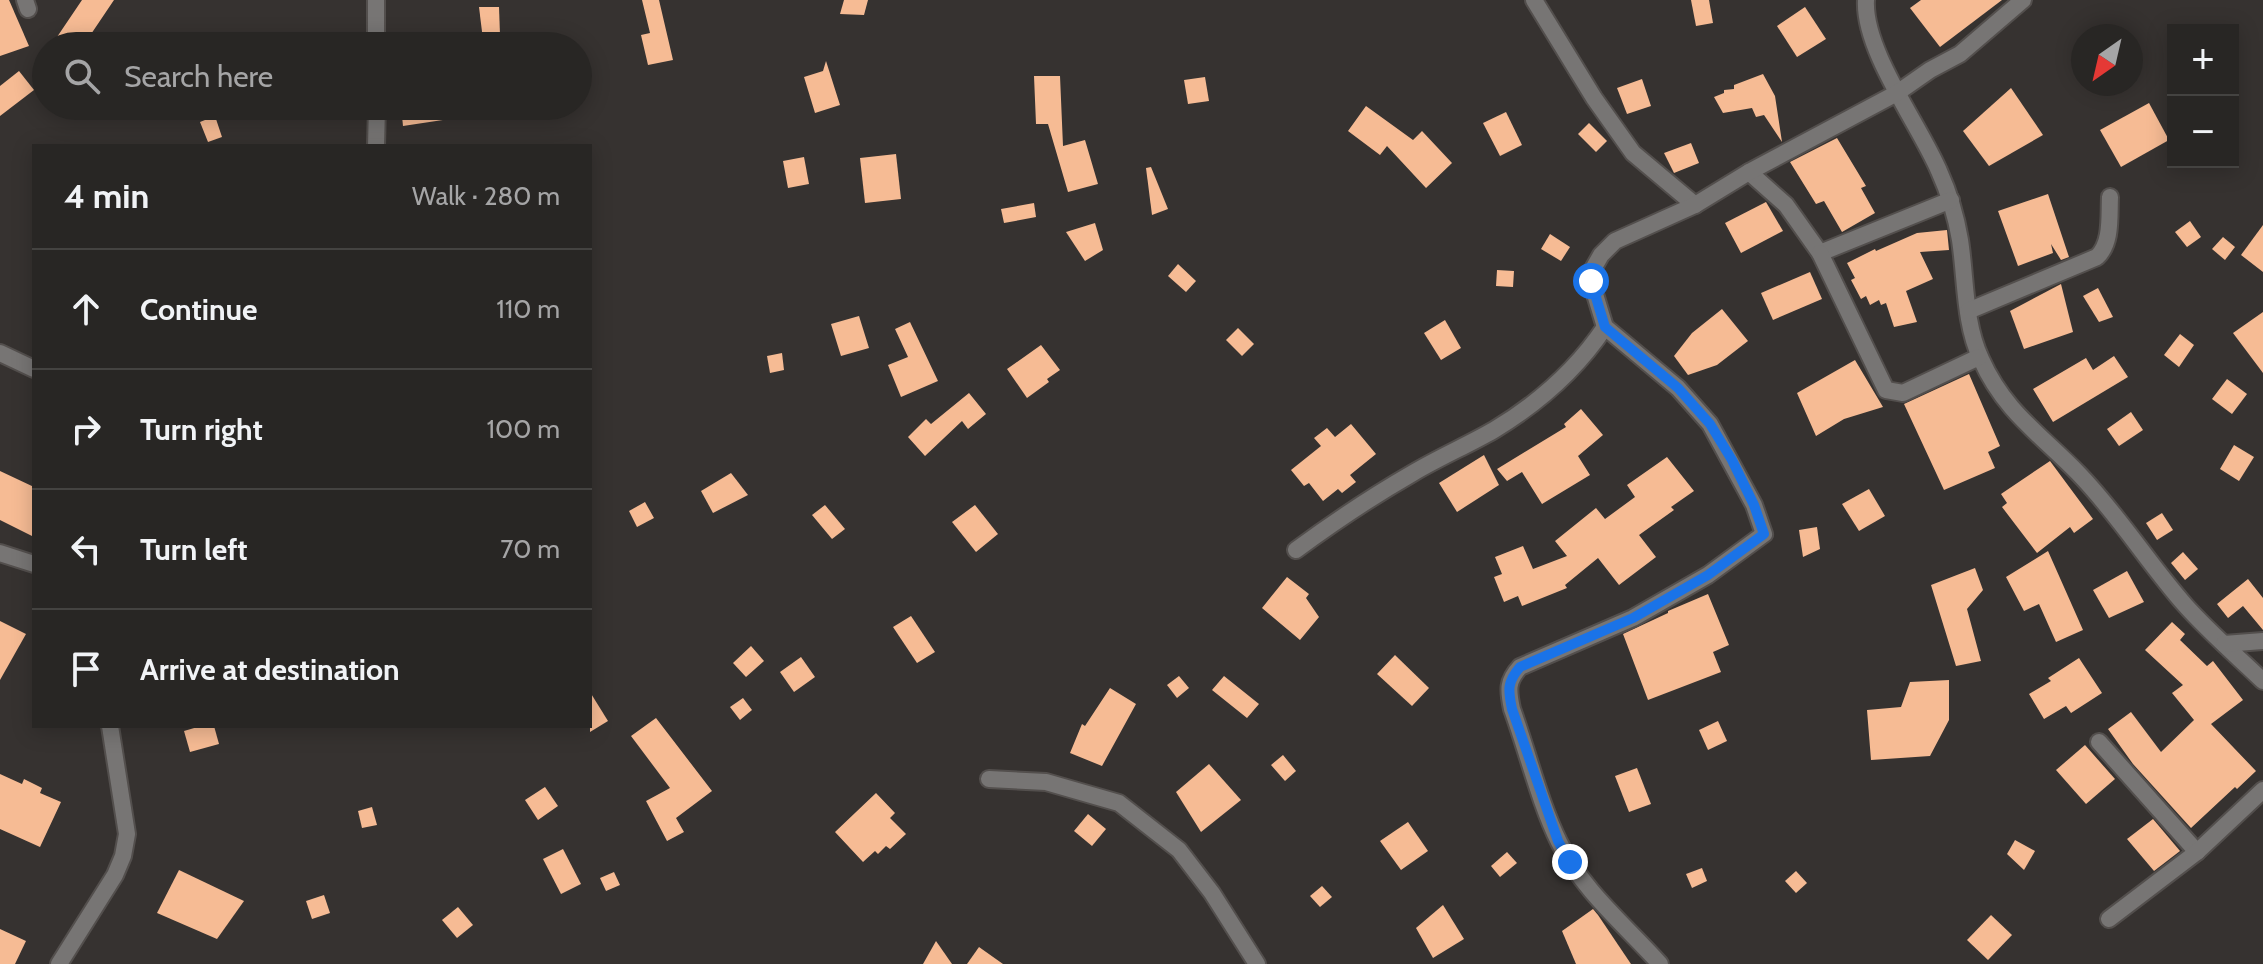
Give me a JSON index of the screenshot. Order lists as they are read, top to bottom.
{
  "north": "bottom left",
  "page": {
    "map_buttons": ["+", "−"],
    "search": "Search here",
    "heading": ["4 min", "Walk · 280 m"],
    "list": [
      ["Continue", "110 m"],
      ["Turn right", "100 m"],
      ["Turn left", "70 m"],
      "Arrive at destination"
    ]
  }
}
